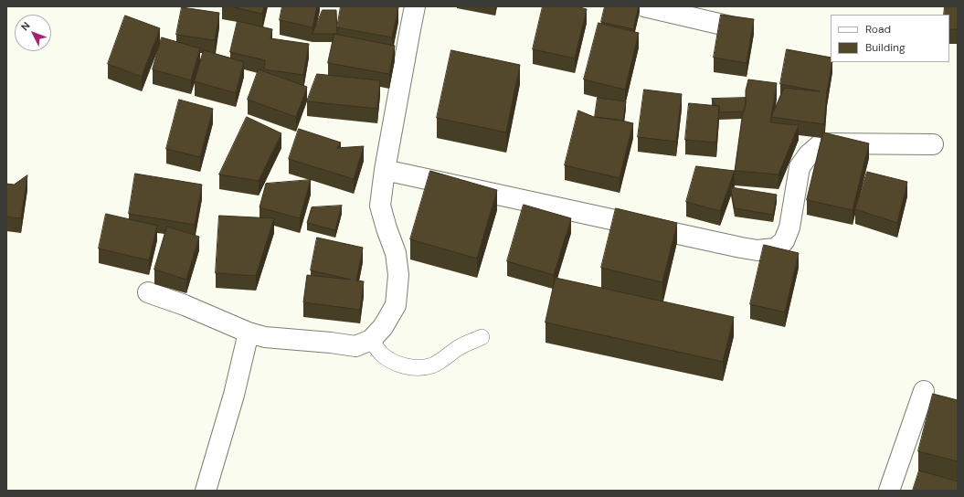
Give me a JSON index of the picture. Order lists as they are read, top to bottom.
{
  "legend": ["Road", "Building"],
  "north": "top left"
}
